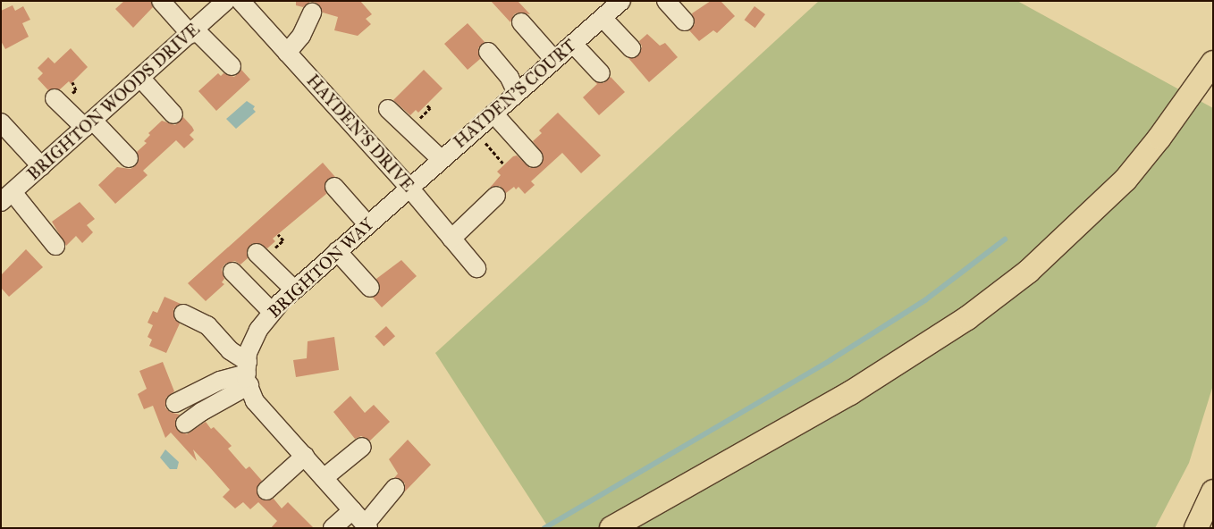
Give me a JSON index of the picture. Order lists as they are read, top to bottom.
{
  "streets": {
    "street": [
      "HAYDEN'S COURT",
      "BRIGHTON WOODS DRIVE",
      "HAYDEN'S DRIVE",
      "BRIGHTON WAY"
    ]
  },
  "crossings": [
    ["HAYDEN'S COURT", "HAYDEN'S DRIVE"],
    ["HAYDEN'S COURT", "BRIGHTON WAY"],
    ["HAYDEN'S DRIVE", "BRIGHTON WAY"]
  ]
}
